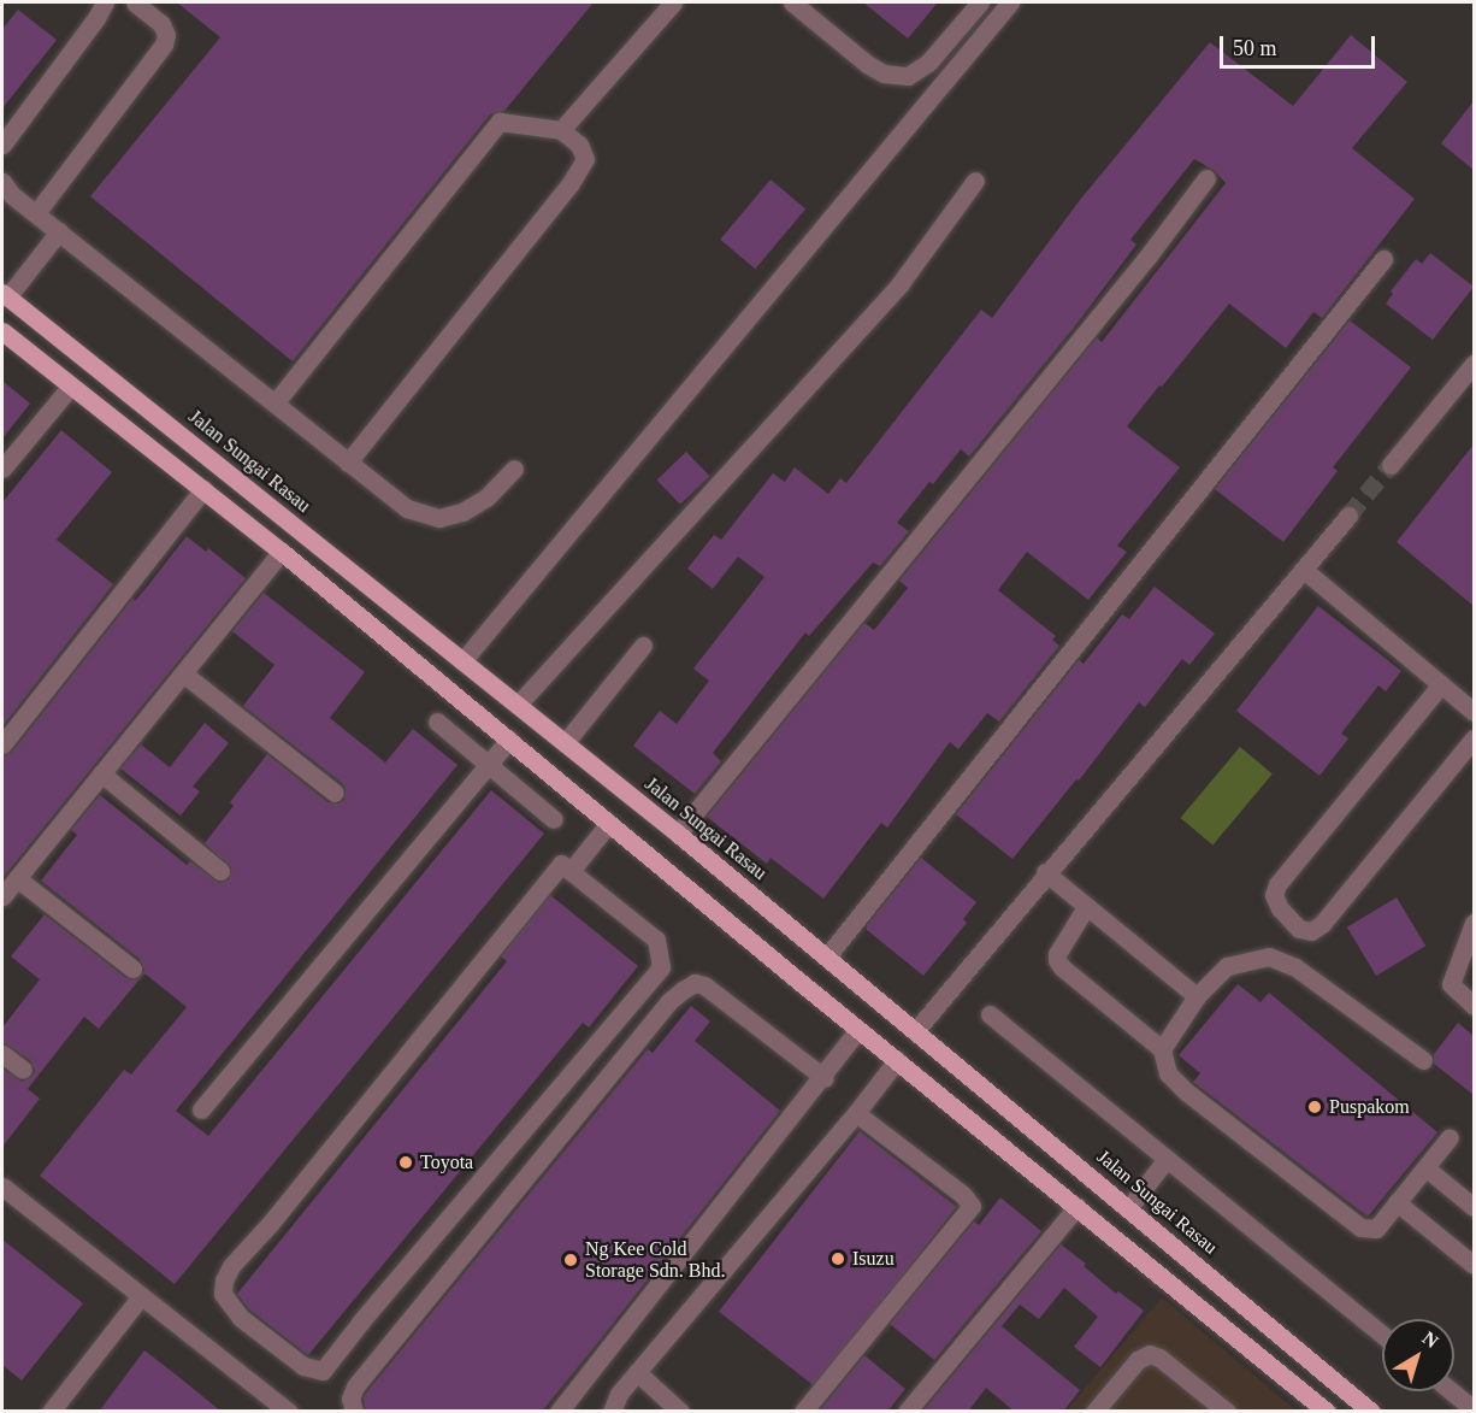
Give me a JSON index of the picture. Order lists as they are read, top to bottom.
{
  "streets": {
    "main road": ["Jalan Sungai Rasau"]
  },
  "places": [
    "Puspakom",
    "Toyota",
    "Isuzu",
    "Ng Kee Cold Storage Sdn. Bhd."
  ],
  "scale_bar": "50 m",
  "north": "top right"
}
